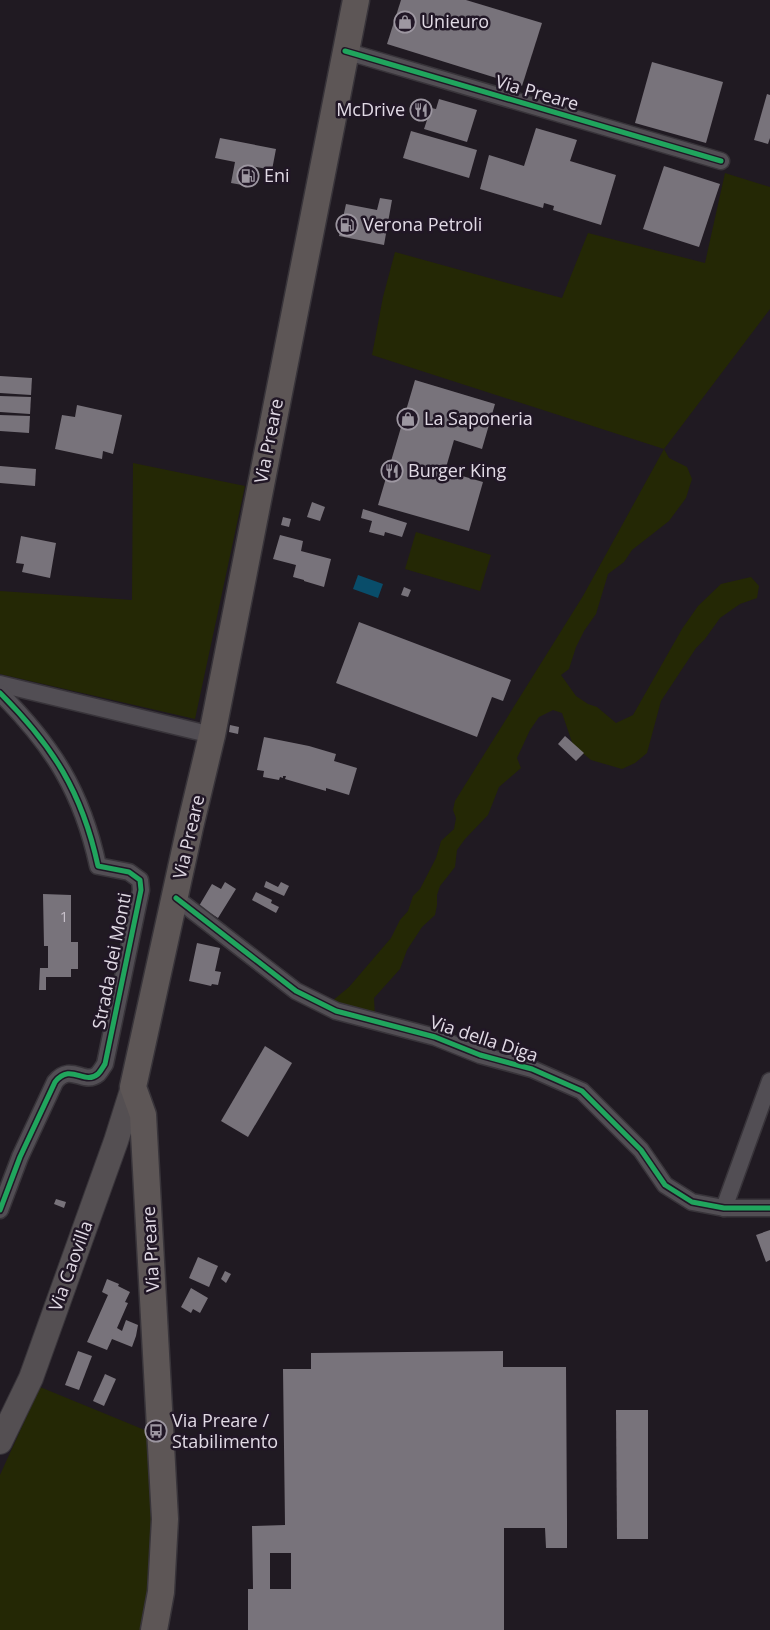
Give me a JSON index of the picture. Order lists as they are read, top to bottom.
{
  "streets": {
    "main road": ["Via Preare", "Via Caovilla"],
    "street": ["Strada dei Monti", "Via della Diga"]
  },
  "crossings": [
    ["Via Preare", "Via della Diga"],
    ["Via Preare", "Via Caovilla"]
  ],
  "places": {
    "shop": ["Unieuro", "La Saponeria"],
    "restaurant": ["McDrive", "Burger King"],
    "fuel station": ["Eni", "Verona Petroli"],
    "bus stop": ["Via Preare / Stabilimento"]
  },
  "house_numbers": ["1"]
}
